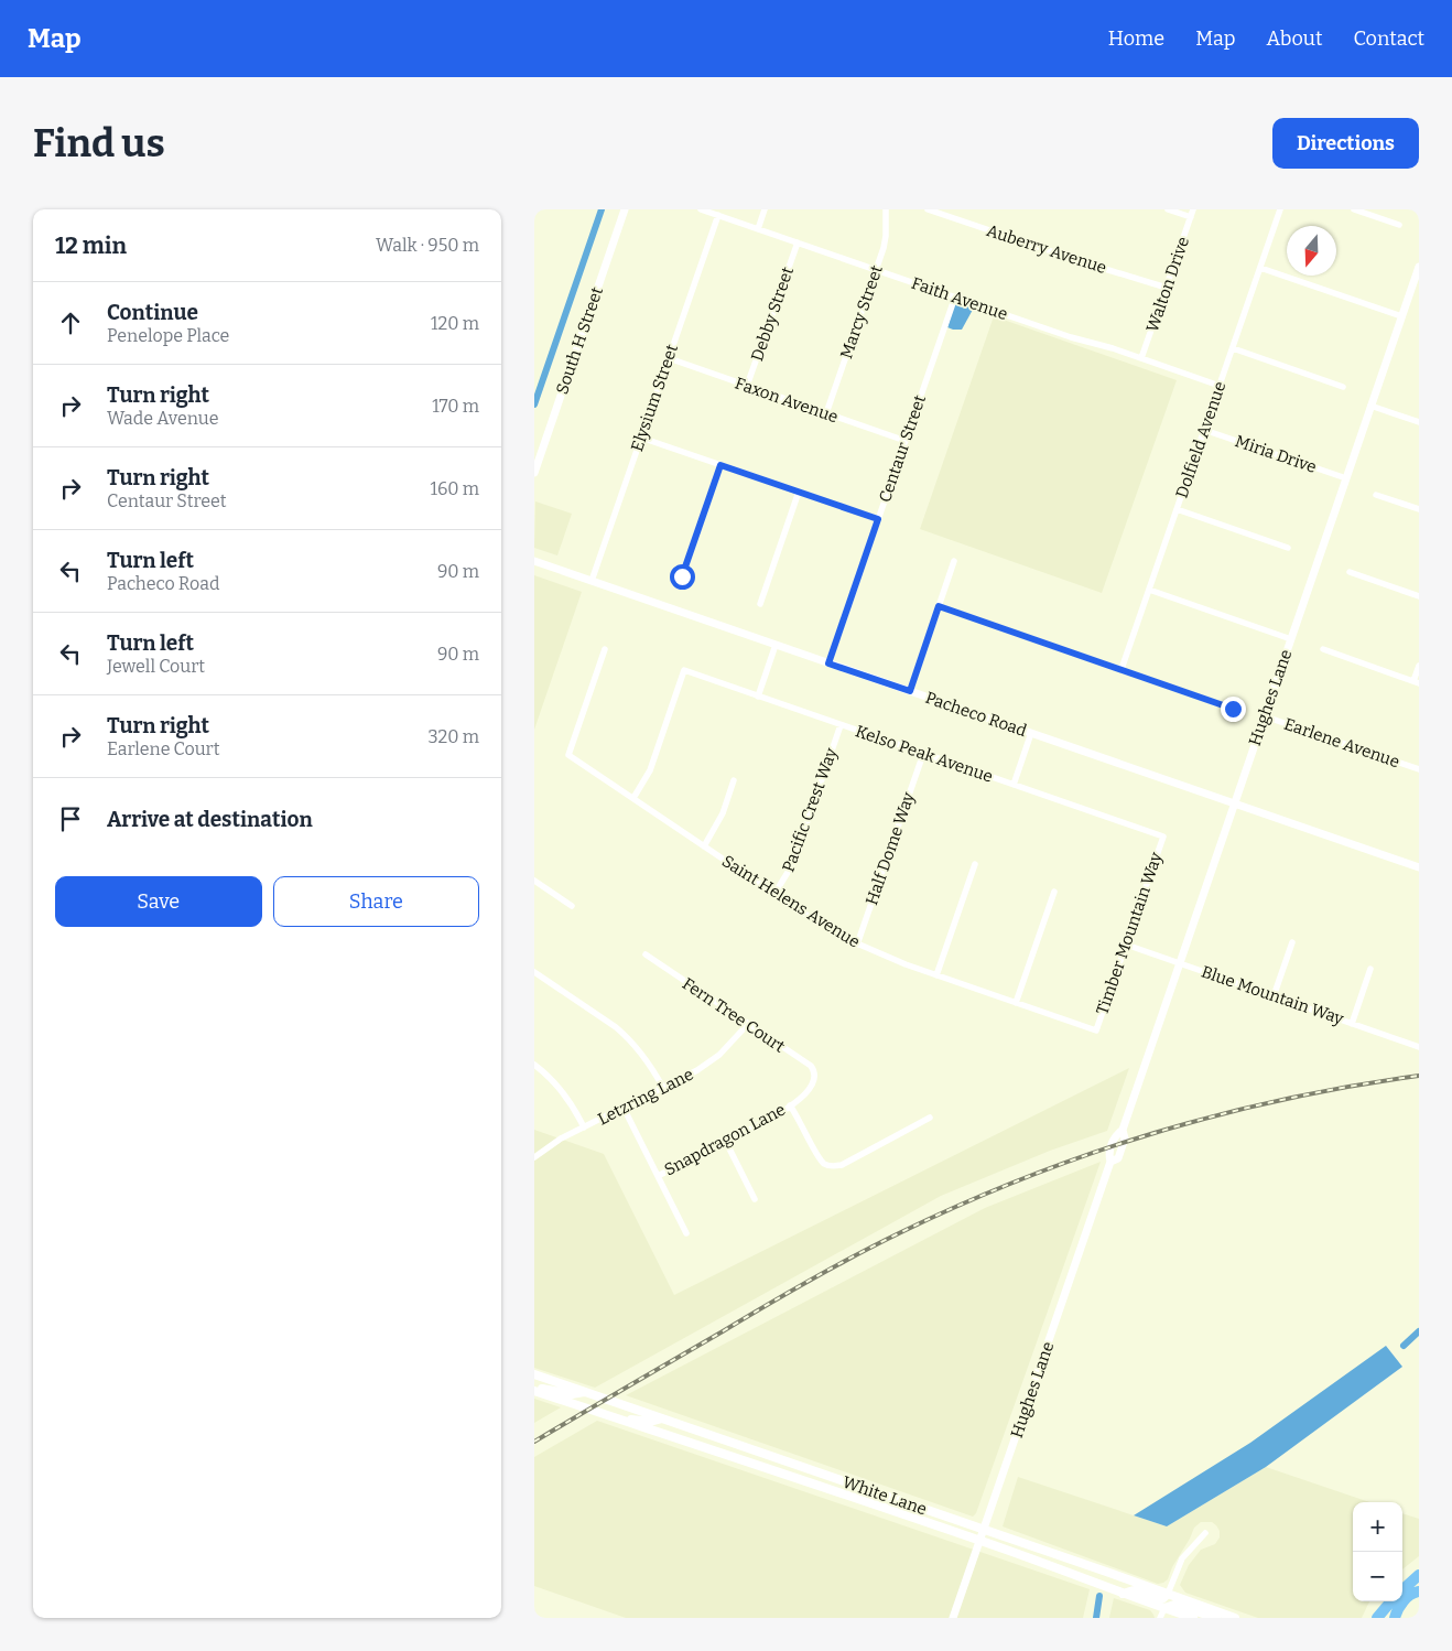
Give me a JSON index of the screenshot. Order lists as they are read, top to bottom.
{
  "streets": {
    "main road": ["White Lane"],
    "street": [
      "Auberry Avenue",
      "Walton Drive",
      "Faith Avenue",
      "Marcy Street",
      "Debby Street",
      "South H Street",
      "Elysium Street",
      "Faxon Avenue",
      "Dolfield Avenue",
      "Centaur Street",
      "Miria Drive",
      "Hughes Lane",
      "Pacheco Road",
      "Earlene Avenue",
      "Kelso Peak Avenue",
      "Pacific Crest Way",
      "Half Dome Way",
      "Saint Helens Avenue",
      "Timber Mountain Way",
      "Blue Mountain Way",
      "Fern Tree Court",
      "Letzring Lane",
      "Snapdragon Lane"
    ]
  },
  "crossings": [
    ["Auberry Avenue", "Walton Drive"],
    ["Walton Drive", "Faith Avenue"],
    ["Faith Avenue", "Marcy Street"],
    ["Faith Avenue", "Debby Street"],
    ["Faith Avenue", "Elysium Street"],
    ["Faith Avenue", "Dolfield Avenue"],
    ["Faith Avenue", "Centaur Street"],
    ["Marcy Street", "Faxon Avenue"],
    ["Debby Street", "Faxon Avenue"],
    ["Elysium Street", "Faxon Avenue"],
    ["Elysium Street", "Pacheco Road"],
    ["Faxon Avenue", "Centaur Street"],
    ["Dolfield Avenue", "Miria Drive"],
    ["Centaur Street", "Pacheco Road"],
    ["Miria Drive", "Hughes Lane"],
    ["Hughes Lane", "Pacheco Road"],
    ["Hughes Lane", "Earlene Avenue"],
    ["Hughes Lane", "Blue Mountain Way"],
    ["Hughes Lane", "White Lane"],
    ["Kelso Peak Avenue", "Pacific Crest Way"],
    ["Kelso Peak Avenue", "Half Dome Way"],
    ["Kelso Peak Avenue", "Saint Helens Avenue"],
    ["Kelso Peak Avenue", "Timber Mountain Way"],
    ["Pacific Crest Way", "Saint Helens Avenue"],
    ["Half Dome Way", "Saint Helens Avenue"],
    ["Saint Helens Avenue", "Timber Mountain Way"],
    ["Timber Mountain Way", "Blue Mountain Way"],
    ["Fern Tree Court", "Letzring Lane"],
    ["Fern Tree Court", "Snapdragon Lane"]
  ],
  "north": "bottom",
  "page": {
    "header": "Map",
    "nav": [
      "Home",
      "Map",
      "About",
      "Contact"
    ],
    "buttons": [
      "Directions",
      ["Save", "Share"]
    ],
    "title": "Find us",
    "heading": ["12 min", "Walk · 950 m"],
    "list": [
      ["Continue", "Penelope Place", "120 m"],
      ["Turn right", "Wade Avenue", "170 m"],
      ["Turn right", "Centaur Street", "160 m"],
      ["Turn left", "Pacheco Road", "90 m"],
      ["Turn left", "Jewell Court", "90 m"],
      ["Turn right", "Earlene Court", "320 m"],
      "Arrive at destination"
    ],
    "map_buttons": ["+", "−"]
  }
}
